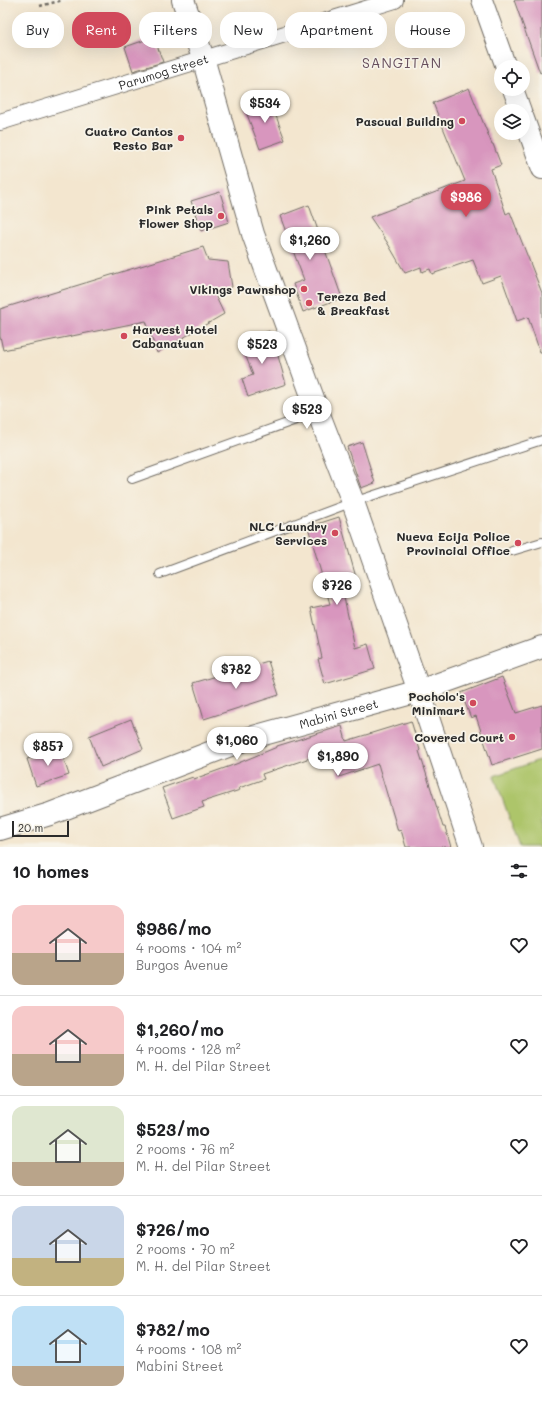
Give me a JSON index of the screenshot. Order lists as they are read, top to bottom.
{
  "streets": {
    "main road": ["Mabini Street"],
    "street": ["Parumog Street"]
  },
  "districts": ["SANGITAN"],
  "places": [
    "Pascual Building",
    "Cuatro Cantos Resto Bar",
    "Pink Petals Flower Shop",
    "Vikings Pawnshop",
    "Tereza Bed & Breakfast",
    "Harvest Hotel Cabanatuan",
    "NLC Laundry Services",
    "Nueva Ecija Police Provincial Office",
    "Pocholo's Minimart",
    "Covered Court"
  ],
  "scale_bar": "20 m",
  "page": {
    "chip": [
      "Buy",
      "Rent",
      "Filters",
      "New",
      "Apartment",
      "House"
    ],
    "price": [
      "$534",
      "$986",
      "$1,260",
      "$523",
      "$523",
      "$726",
      "$782",
      "$1,060",
      "$857",
      "$1,890"
    ],
    "scale": "20 m",
    "heading": "10 homes",
    "list": [
      {
        "name": "$986/mo",
        "note": "4 rooms · 104 m² · Burgos Avenue"
      },
      {
        "name": "$1,260/mo",
        "note": "4 rooms · 128 m² · M. H. del Pilar Street"
      },
      {
        "name": "$523/mo",
        "note": "2 rooms · 76 m² · M. H. del Pilar Street"
      },
      {
        "name": "$726/mo",
        "note": "2 rooms · 70 m² · M. H. del Pilar Street"
      },
      {
        "name": "$782/mo",
        "note": "4 rooms · 108 m² · Mabini Street"
      }
    ]
  }
}
